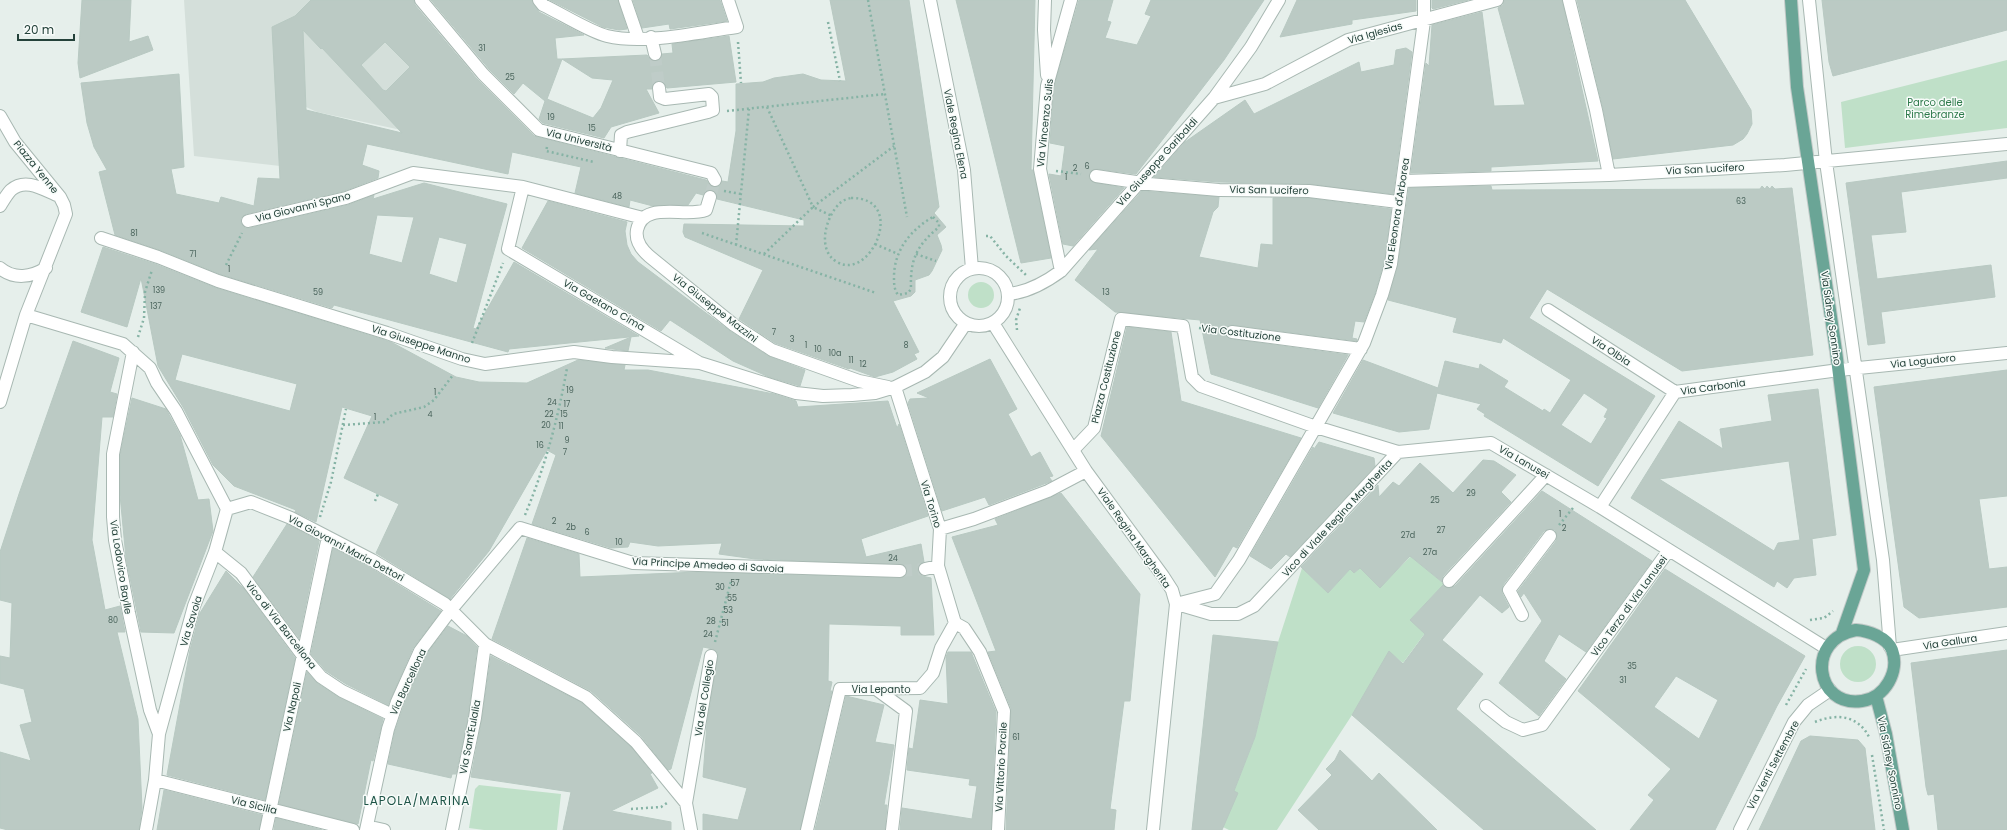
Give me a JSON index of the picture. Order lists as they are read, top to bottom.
{
  "streets": {
    "main road": ["Via Sidney Sonnino"],
    "street": [
      "Via Iglesias",
      "Via Vincenzo Sulis",
      "Viale Regina Elena",
      "Via Università",
      "Via Giuseppe Garibaldi",
      "Piazza Yenne",
      "Via San Lucifero",
      "Via Giovanni Spano",
      "Via Eleonora d'Arborea",
      "Via Gaetano Cima",
      "Via Giuseppe Mazzini",
      "Via Costituzione",
      "Via Giuseppe Manno",
      "Via Olbia",
      "Via Logudoro",
      "Piazza Costituzione",
      "Via Carbonia",
      "Via Lanusei",
      "Via Torino",
      "Vico di Viale Regina Margherita",
      "Viale Regina Margherita",
      "Via Giovanni Maria Dettori",
      "Via Principe Amedeo di Savoia",
      "Via Lodovico Baylle",
      "Vico Terzo di Via Lanusei",
      "Via Savoia",
      "Vico di Via Barcellona",
      "Via Gallura",
      "Via Barcellona",
      "Via Lepanto",
      "Via del Collegio",
      "Via Napoli",
      "Via Sant'Eulalia",
      "Via Venti Settembre",
      "Via Vittorio Porcile",
      "Via Sicilia"
    ]
  },
  "crossings": [
    ["Via Iglesias", "Via Giuseppe Garibaldi"],
    ["Via Iglesias", "Via Eleonora d'Arborea"],
    ["Via Vincenzo Sulis", "Via Giuseppe Garibaldi"],
    ["Viale Regina Elena", "Via Giuseppe Garibaldi"],
    ["Viale Regina Elena", "Viale Regina Margherita"],
    ["Via Giuseppe Garibaldi", "Via San Lucifero"],
    ["Via Giuseppe Garibaldi", "Viale Regina Margherita"],
    ["Via San Lucifero", "Via Eleonora d'Arborea"],
    ["Via San Lucifero", "Via Sidney Sonnino"],
    ["Via Giovanni Spano", "Via Giuseppe Mazzini"],
    ["Via Eleonora d'Arborea", "Via Costituzione"],
    ["Via Eleonora d'Arborea", "Via Lanusei"],
    ["Via Eleonora d'Arborea", "Vico di Viale Regina Margherita"],
    ["Via Eleonora d'Arborea", "Viale Regina Margherita"],
    ["Via Gaetano Cima", "Via Giuseppe Manno"],
    ["Via Giuseppe Mazzini", "Via Giuseppe Manno"],
    ["Via Giuseppe Mazzini", "Via Torino"],
    ["Via Sidney Sonnino", "Via Logudoro"],
    ["Via Sidney Sonnino", "Via Carbonia"],
    ["Via Sidney Sonnino", "Via Lanusei"],
    ["Via Sidney Sonnino", "Via Gallura"],
    ["Via Sidney Sonnino", "Via Venti Settembre"],
    ["Via Costituzione", "Piazza Costituzione"],
    ["Via Costituzione", "Via Lanusei"],
    ["Via Giuseppe Manno", "Via Torino"],
    ["Via Olbia", "Via Carbonia"],
    ["Via Logudoro", "Via Carbonia"],
    ["Piazza Costituzione", "Via Lanusei"],
    ["Piazza Costituzione", "Viale Regina Margherita"],
    ["Via Carbonia", "Via Lanusei"],
    ["Via Lanusei", "Vico di Viale Regina Margherita"],
    ["Via Lanusei", "Vico Terzo di Via Lanusei"],
    ["Via Lanusei", "Via Gallura"],
    ["Via Lanusei", "Via Venti Settembre"],
    ["Via Torino", "Via Lepanto"],
    ["Via Torino", "Via Vittorio Porcile"],
    ["Vico di Viale Regina Margherita", "Viale Regina Margherita"],
    ["Via Giovanni Maria Dettori", "Via Savoia"],
    ["Via Giovanni Maria Dettori", "Via Barcellona"],
    ["Via Giovanni Maria Dettori", "Via del Collegio"],
    ["Via Giovanni Maria Dettori", "Via Napoli"],
    ["Via Giovanni Maria Dettori", "Via Sant'Eulalia"],
    ["Via Principe Amedeo di Savoia", "Via Barcellona"],
    ["Via Principe Amedeo di Savoia", "Via del Collegio"],
    ["Via Lodovico Baylle", "Via Savoia"],
    ["Via Lodovico Baylle", "Via Sicilia"],
    ["Via Savoia", "Vico di Via Barcellona"],
    ["Vico di Via Barcellona", "Via Barcellona"],
    ["Vico di Via Barcellona", "Via Napoli"],
    ["Via Gallura", "Via Venti Settembre"],
    ["Via Lepanto", "Via Vittorio Porcile"],
    ["Via Napoli", "Via Sicilia"]
  ],
  "districts": ["LAPOLA/MARINA"],
  "parks": ["Parco delle Rimebranze"],
  "house_numbers": [
    "31",
    "25",
    "19",
    "15",
    "6",
    "2",
    "1",
    "48",
    "63",
    "81",
    "71",
    "1",
    "139",
    "59",
    "13",
    "137",
    "7",
    "3",
    "1",
    "8",
    "10",
    "10a",
    "11",
    "12",
    "19",
    "1",
    "24",
    "17",
    "4",
    "22",
    "15",
    "1",
    "20",
    "11",
    "9",
    "16",
    "7",
    "29",
    "25",
    "1",
    "2",
    "2b",
    "2",
    "27",
    "6",
    "27d",
    "10",
    "27a",
    "24",
    "57",
    "30",
    "55",
    "53",
    "80",
    "28",
    "51",
    "24",
    "35",
    "31",
    "61"
  ],
  "scale_bar": "20 m"
}
